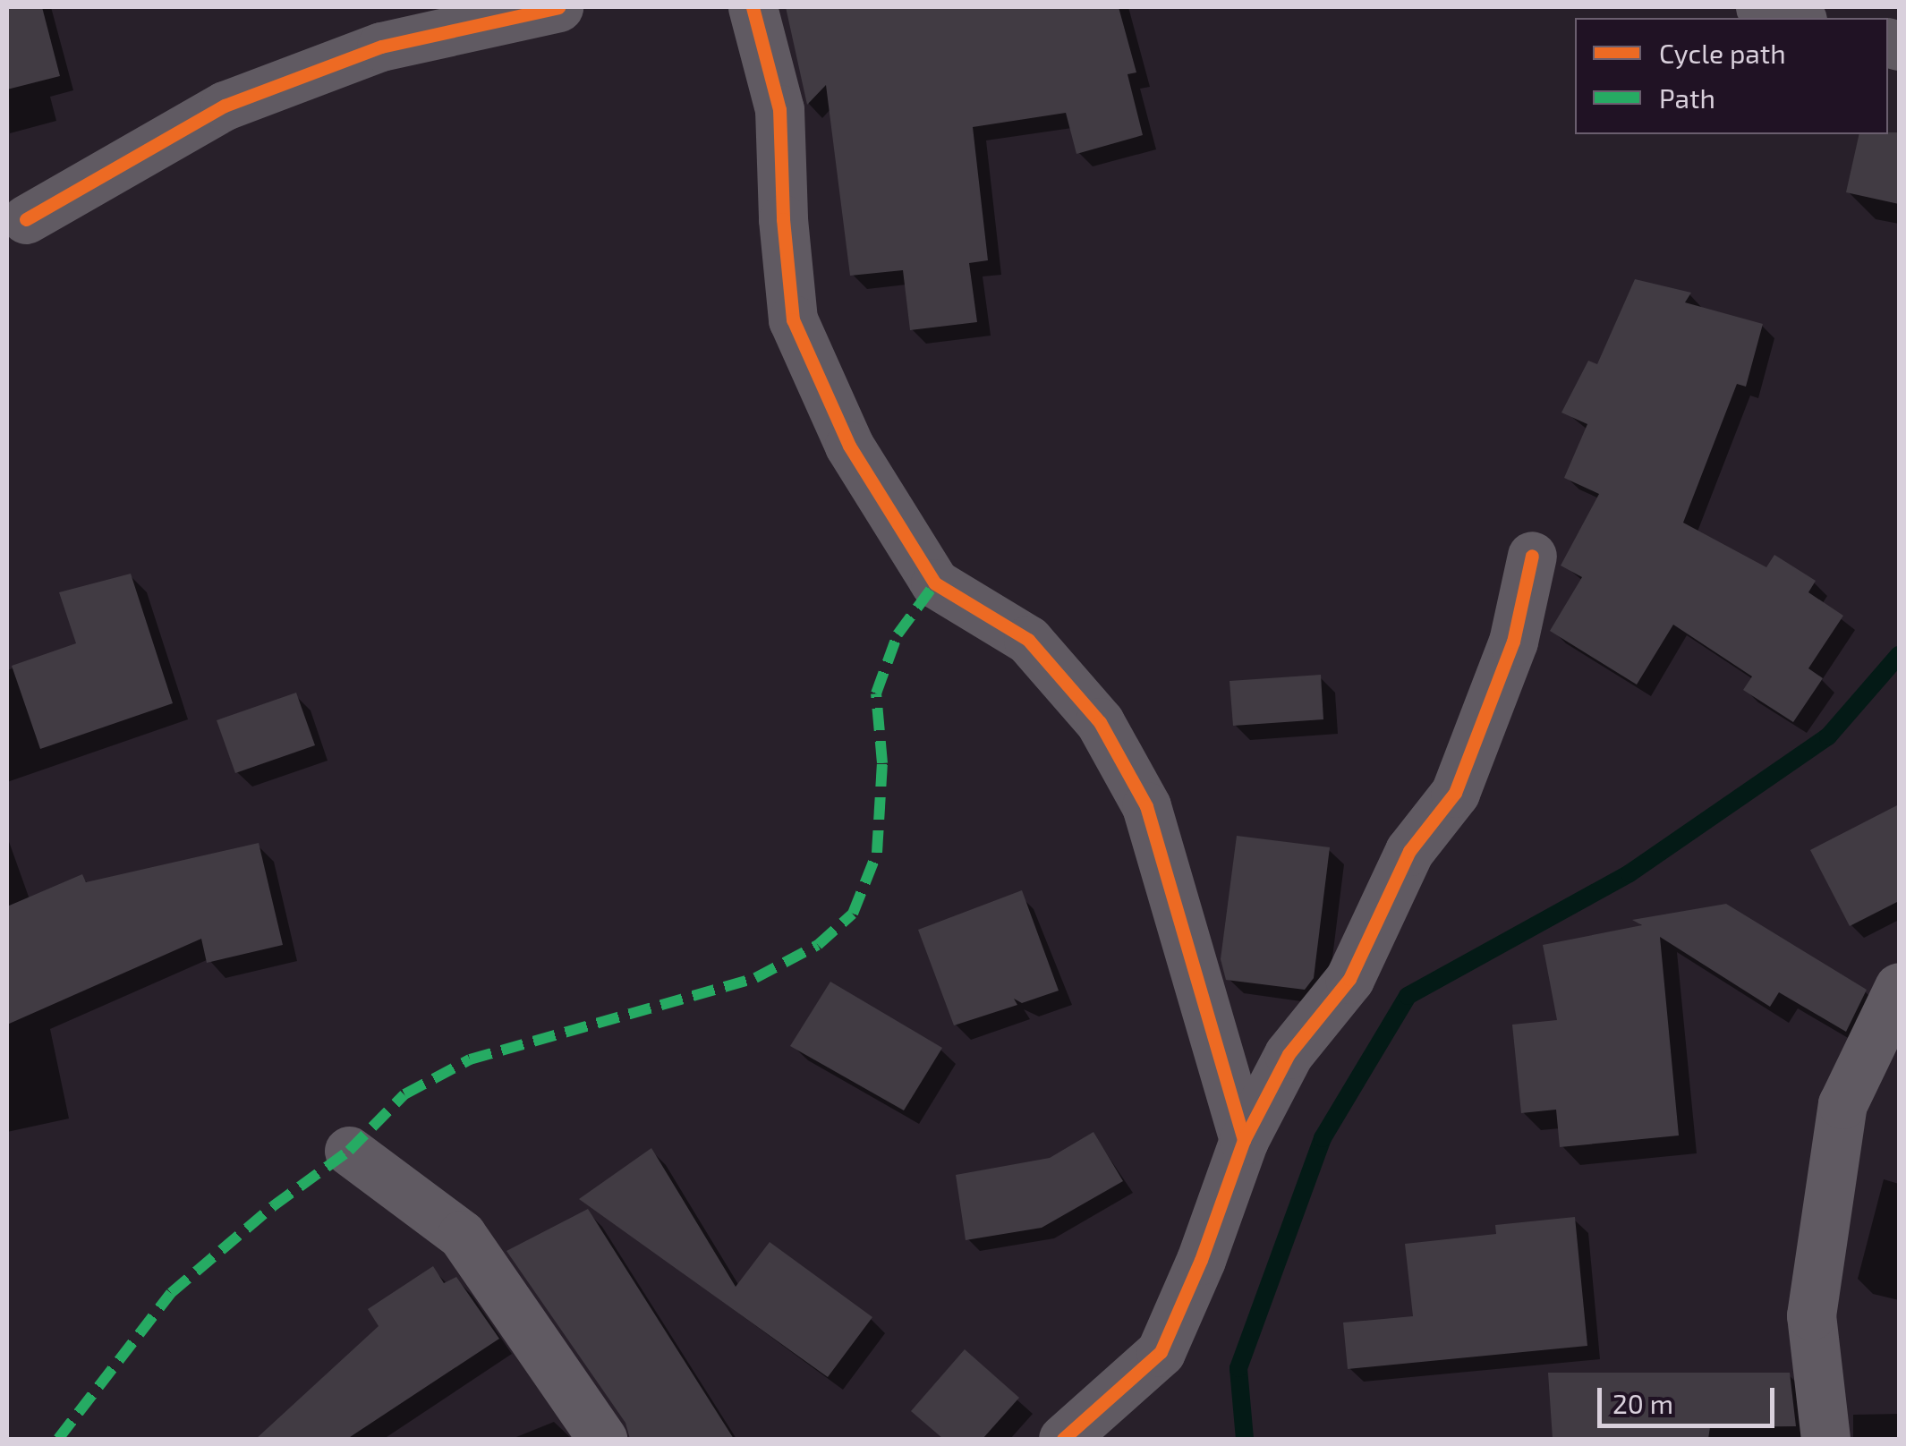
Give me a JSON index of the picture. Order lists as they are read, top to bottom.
{
  "legend": ["Cycle path", "Path"],
  "scale_bar": "20 m"
}
